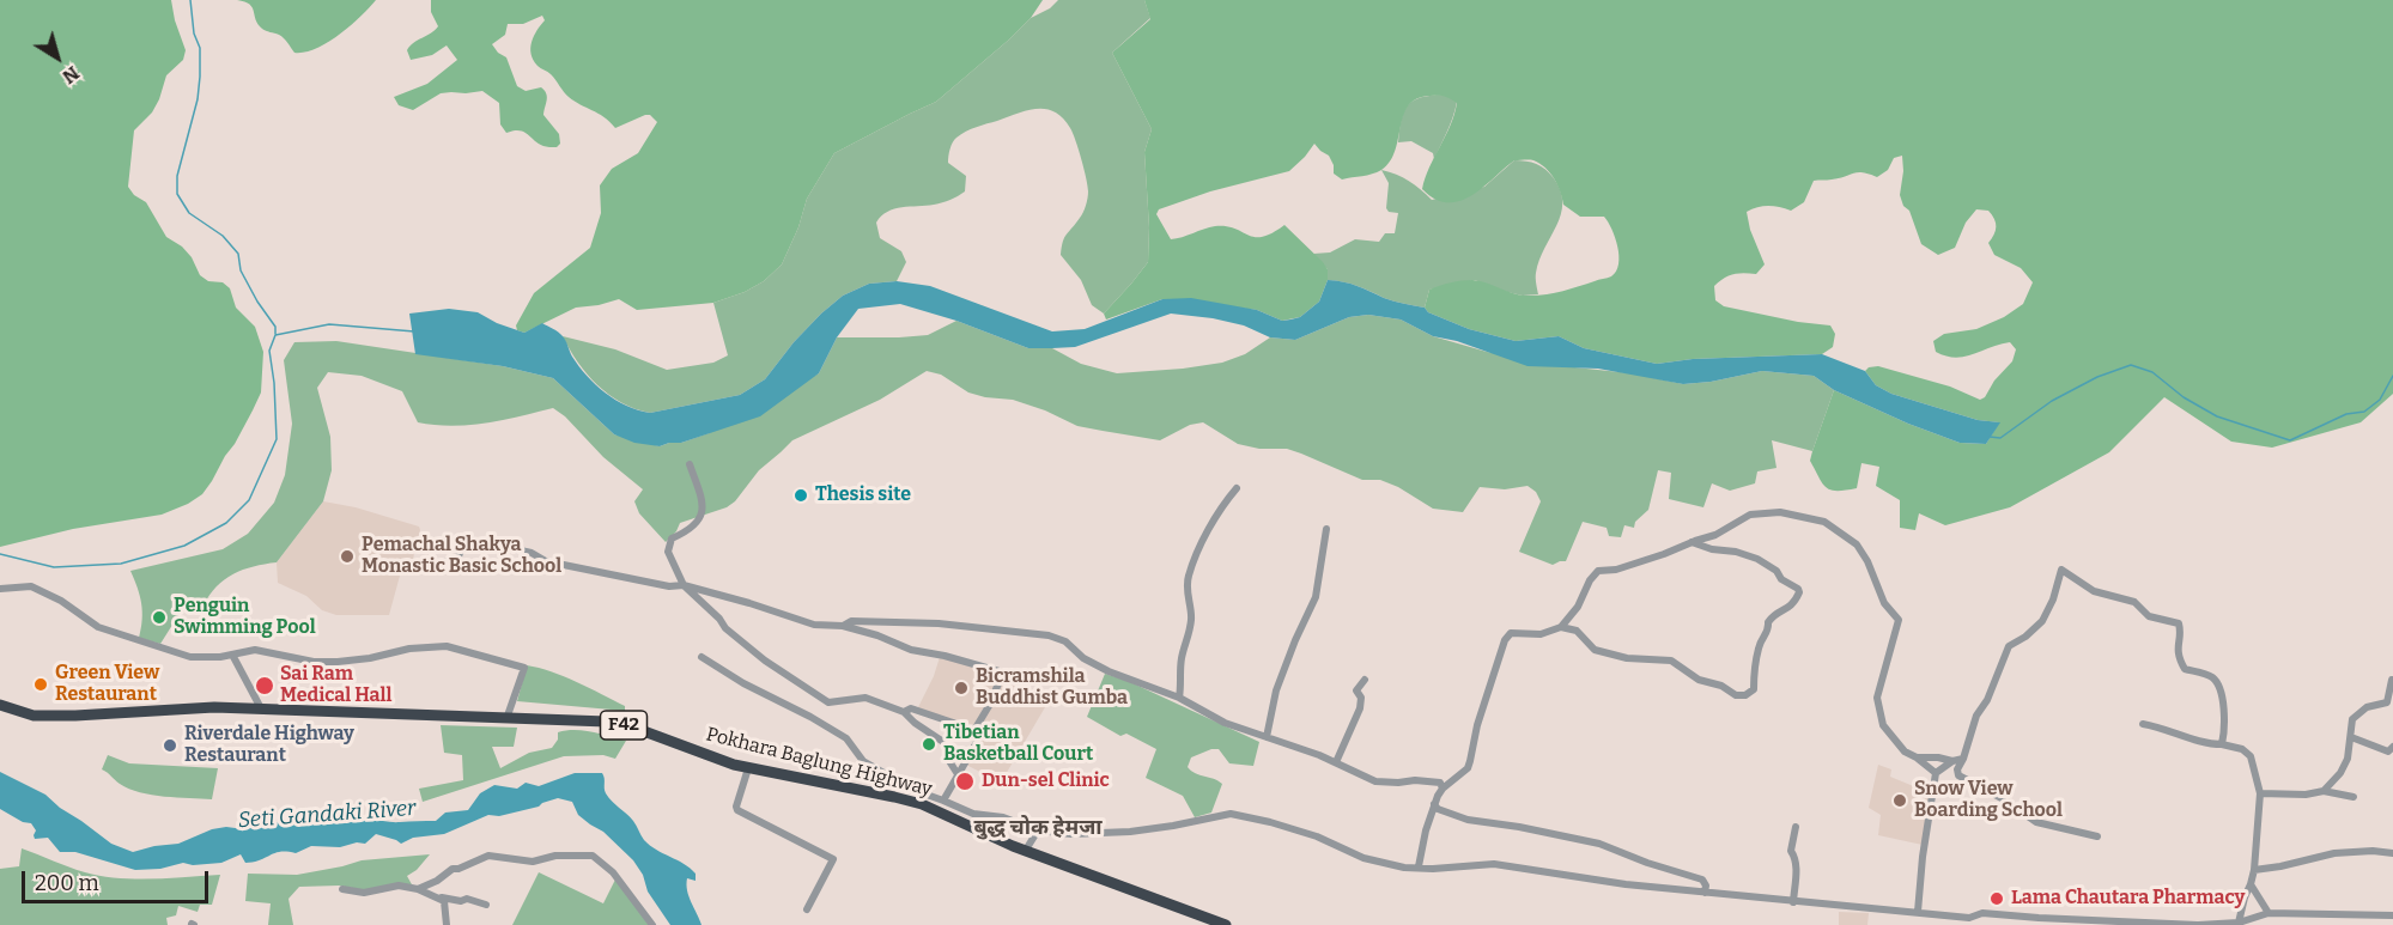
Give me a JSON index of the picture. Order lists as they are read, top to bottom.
{
  "streets": {
    "highway": ["F42", "Pokhara Baglung Highway"]
  },
  "districts": ["बुद्ध चोक हेमजा"],
  "water": ["Seti Gandaki River"],
  "places": [
    "Thesis site",
    "Pemachal Shakya Monastic Basic School",
    "Penguin Swimming Pool",
    "Green View Restaurant",
    "Sai Ram Medical Hall",
    "Bicramshila Buddhist Gumba",
    "Tibetian Basketball Court",
    "Riverdale Highway Restaurant",
    "Dun-sel Clinic",
    "Snow View Boarding School",
    "Lama Chautara Pharmacy"
  ],
  "scale_bar": "200 m",
  "north": "bottom right"
}
